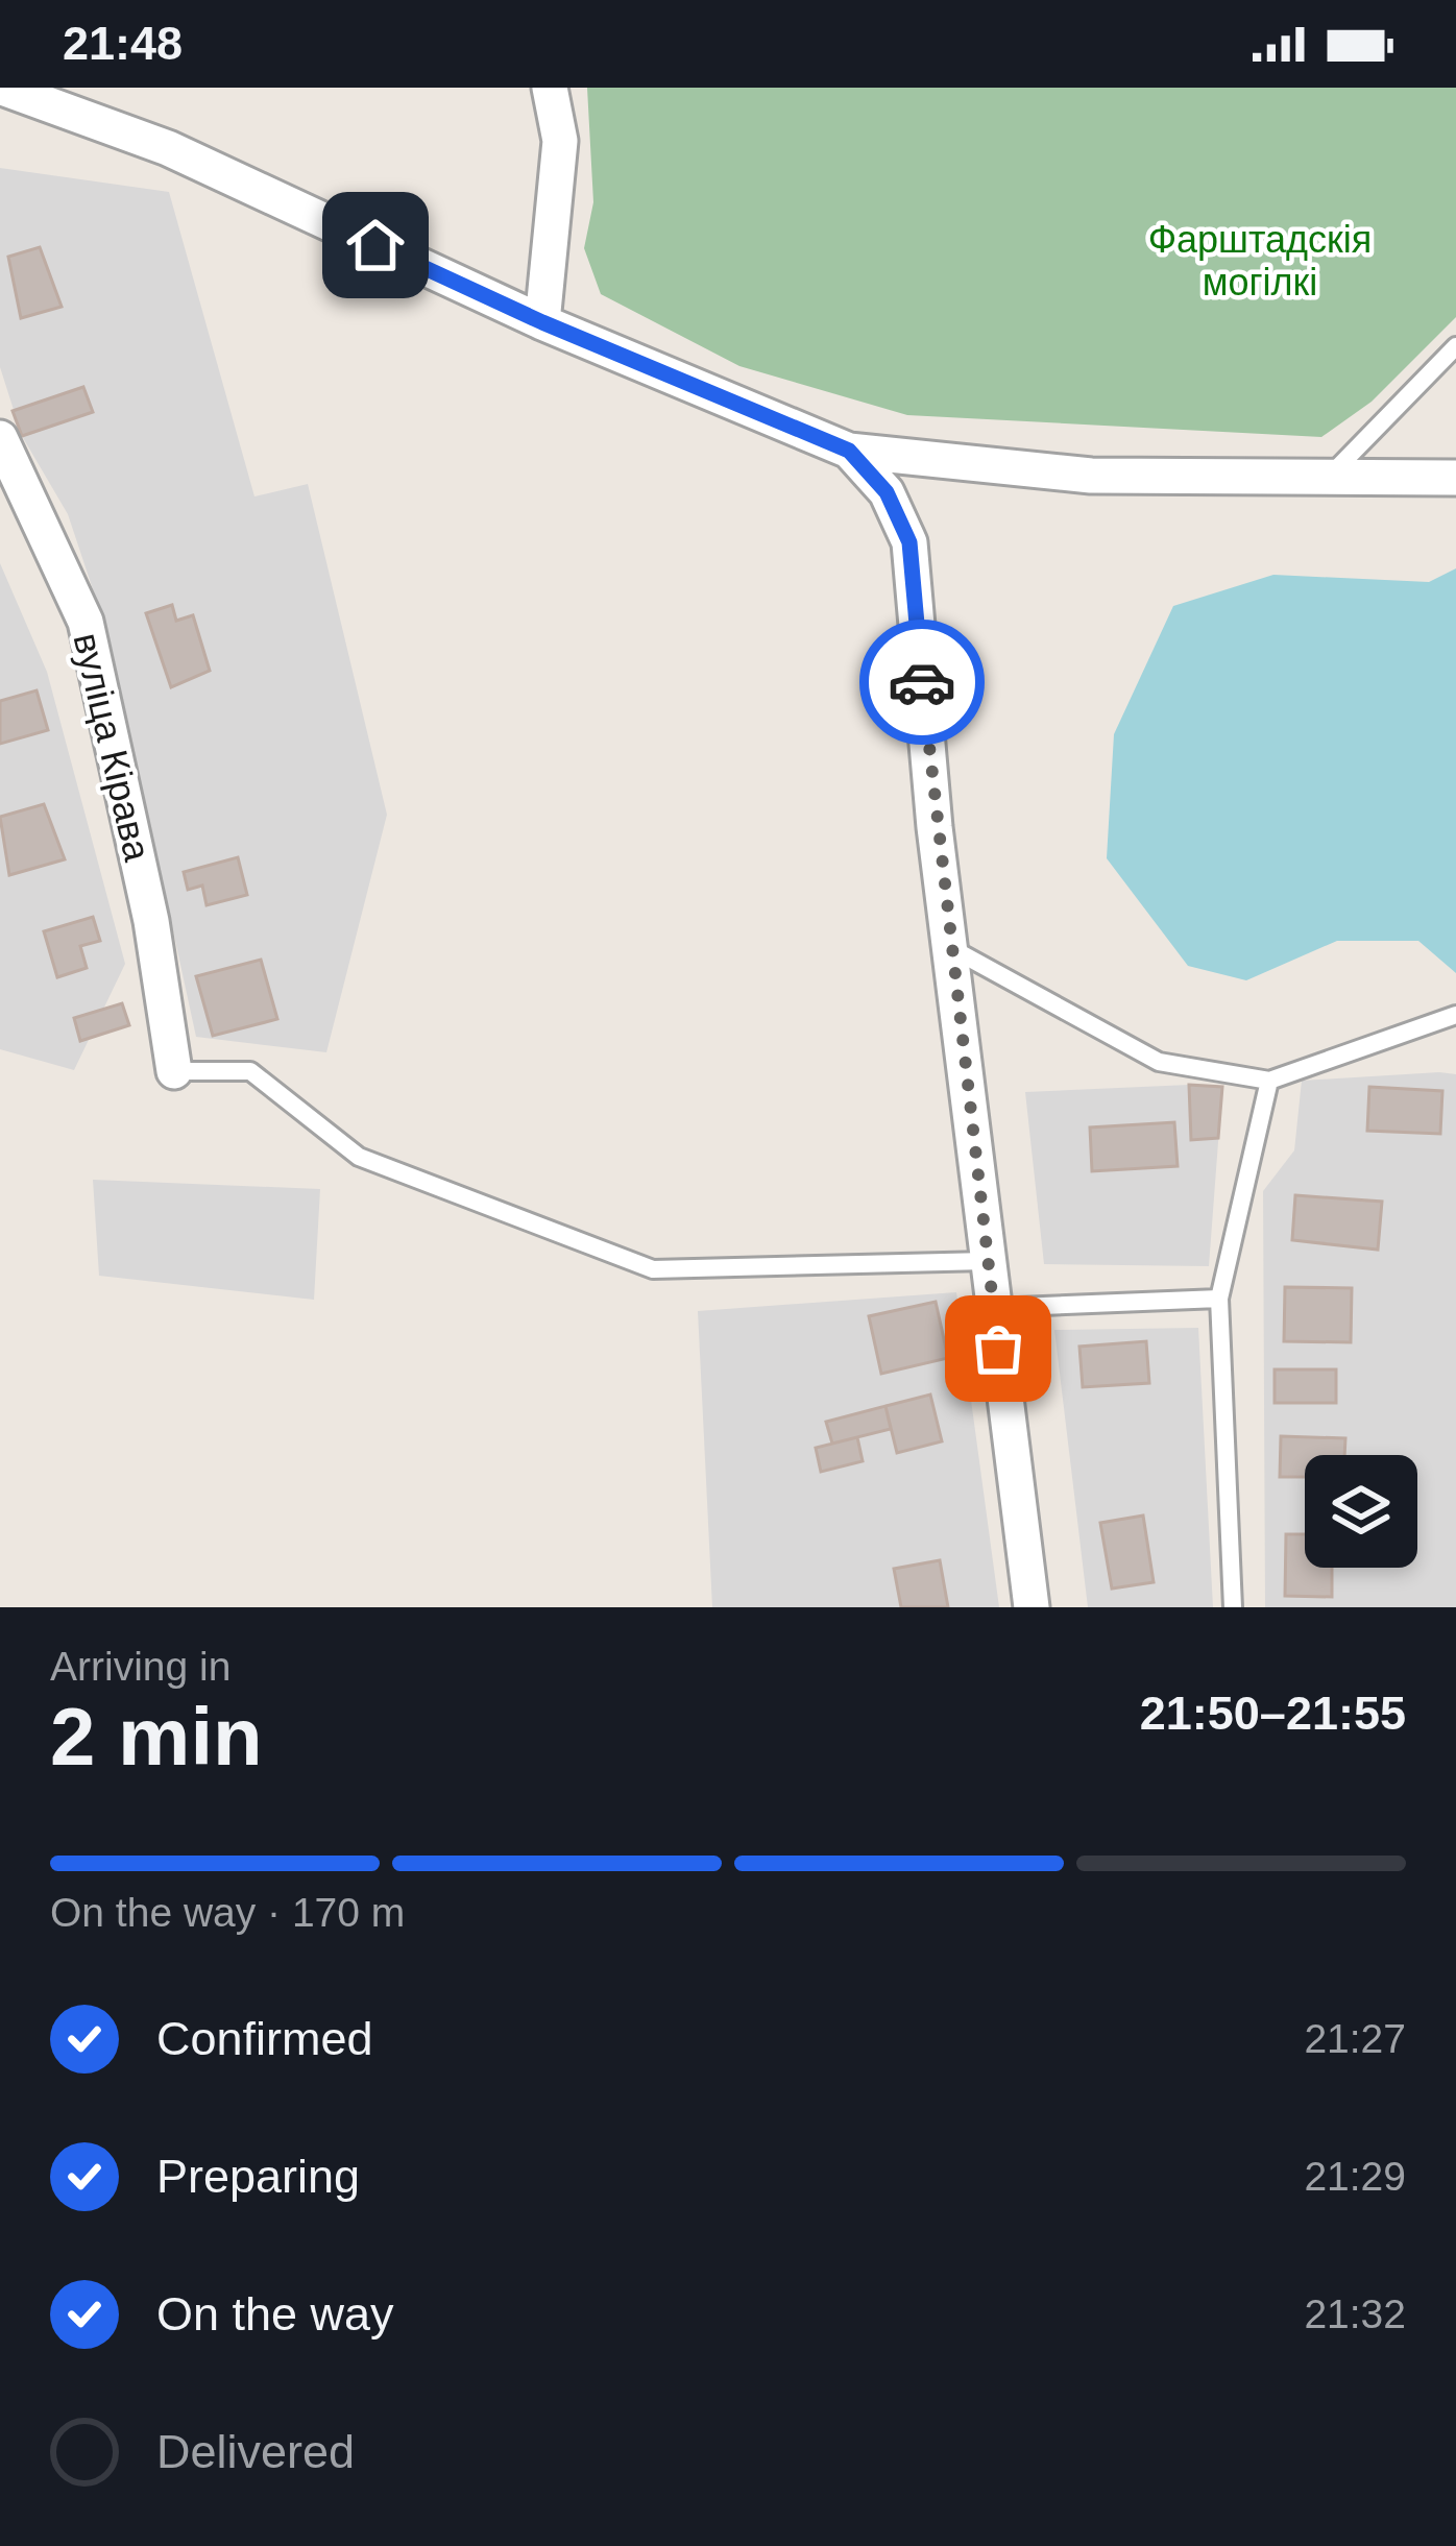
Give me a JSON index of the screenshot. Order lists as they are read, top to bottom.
{
  "streets": {
    "street": ["вуліца Кірава"]
  },
  "parks": ["Фарштадскія могілкі"],
  "page": {
    "status": "21:48",
    "heading": ["2 min", "Arriving in", "21:50–21:55"],
    "bar": "On the way · 170 m",
    "list": [
      ["Confirmed", "21:27"],
      ["Preparing", "21:29"],
      ["On the way", "21:32"],
      "Delivered"
    ]
  }
}
